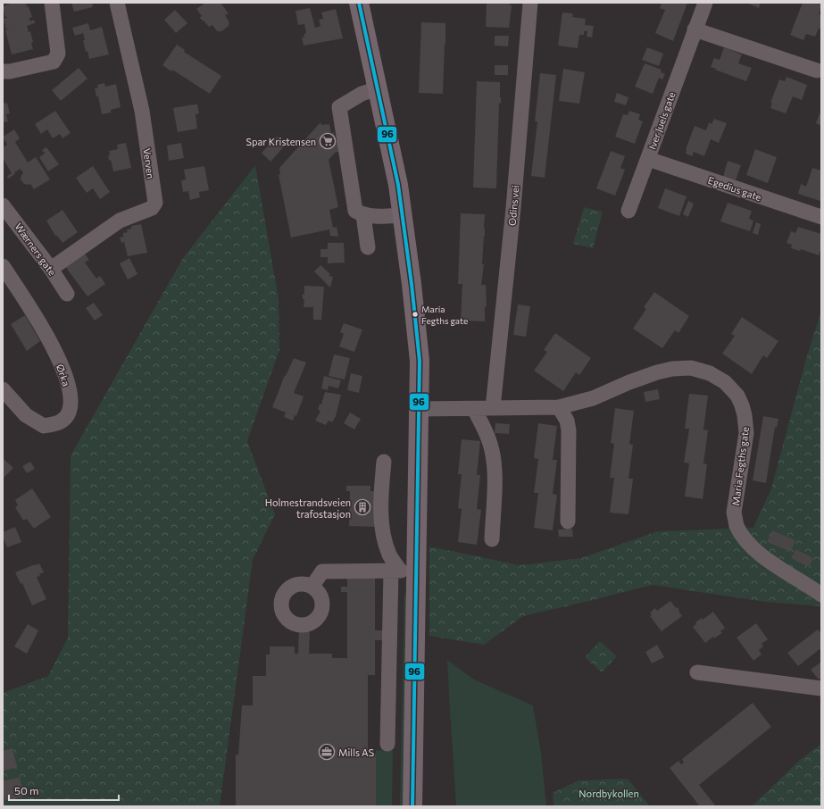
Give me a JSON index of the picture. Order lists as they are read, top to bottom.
{
  "streets": {
    "street": [
      "Iver Juels gate",
      "Verven",
      "Egedius gate",
      "Odins vei",
      "Wærners gate",
      "Ørka",
      "Maria Fegths gate"
    ]
  },
  "crossings": [
    ["Iver Juels gate", "Egedius gate"],
    ["Verven", "Wærners gate"],
    ["Odins vei", "Maria Fegths gate"]
  ],
  "parks": ["Nordbykollen"],
  "places": {
    "supermarket": ["Spar Kristensen"],
    "other": ["Maria Fegths gate"],
    "building": ["Holmestrandsveien trafostasjon"],
    "office": ["Mills AS"]
  },
  "lines": ["transit line 96"],
  "scale_bar": "50 m"
}
